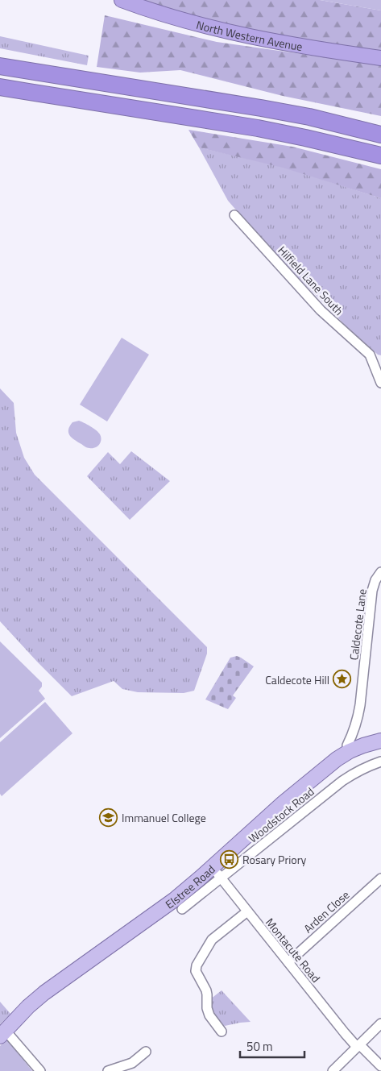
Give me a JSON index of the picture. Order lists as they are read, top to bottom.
{
  "streets": {
    "highway": ["North Western Avenue"],
    "main road": ["Elstree Road"],
    "street": [
      "Hilfield Lane South",
      "Caldecote Lane",
      "Woodstock Road",
      "Arden Close",
      "Montacute Road"
    ]
  },
  "crossings": [
    ["Caldecote Lane", "Elstree Road"],
    ["Woodstock Road", "Elstree Road"],
    ["Woodstock Road", "Montacute Road"],
    ["Elstree Road", "Montacute Road"],
    ["Arden Close", "Montacute Road"]
  ],
  "places": {
    "place": ["Caldecote Hill"],
    "school or university": ["Immanuel College"],
    "bus stop": ["Rosary Priory"]
  },
  "scale_bar": "50 m"
}
